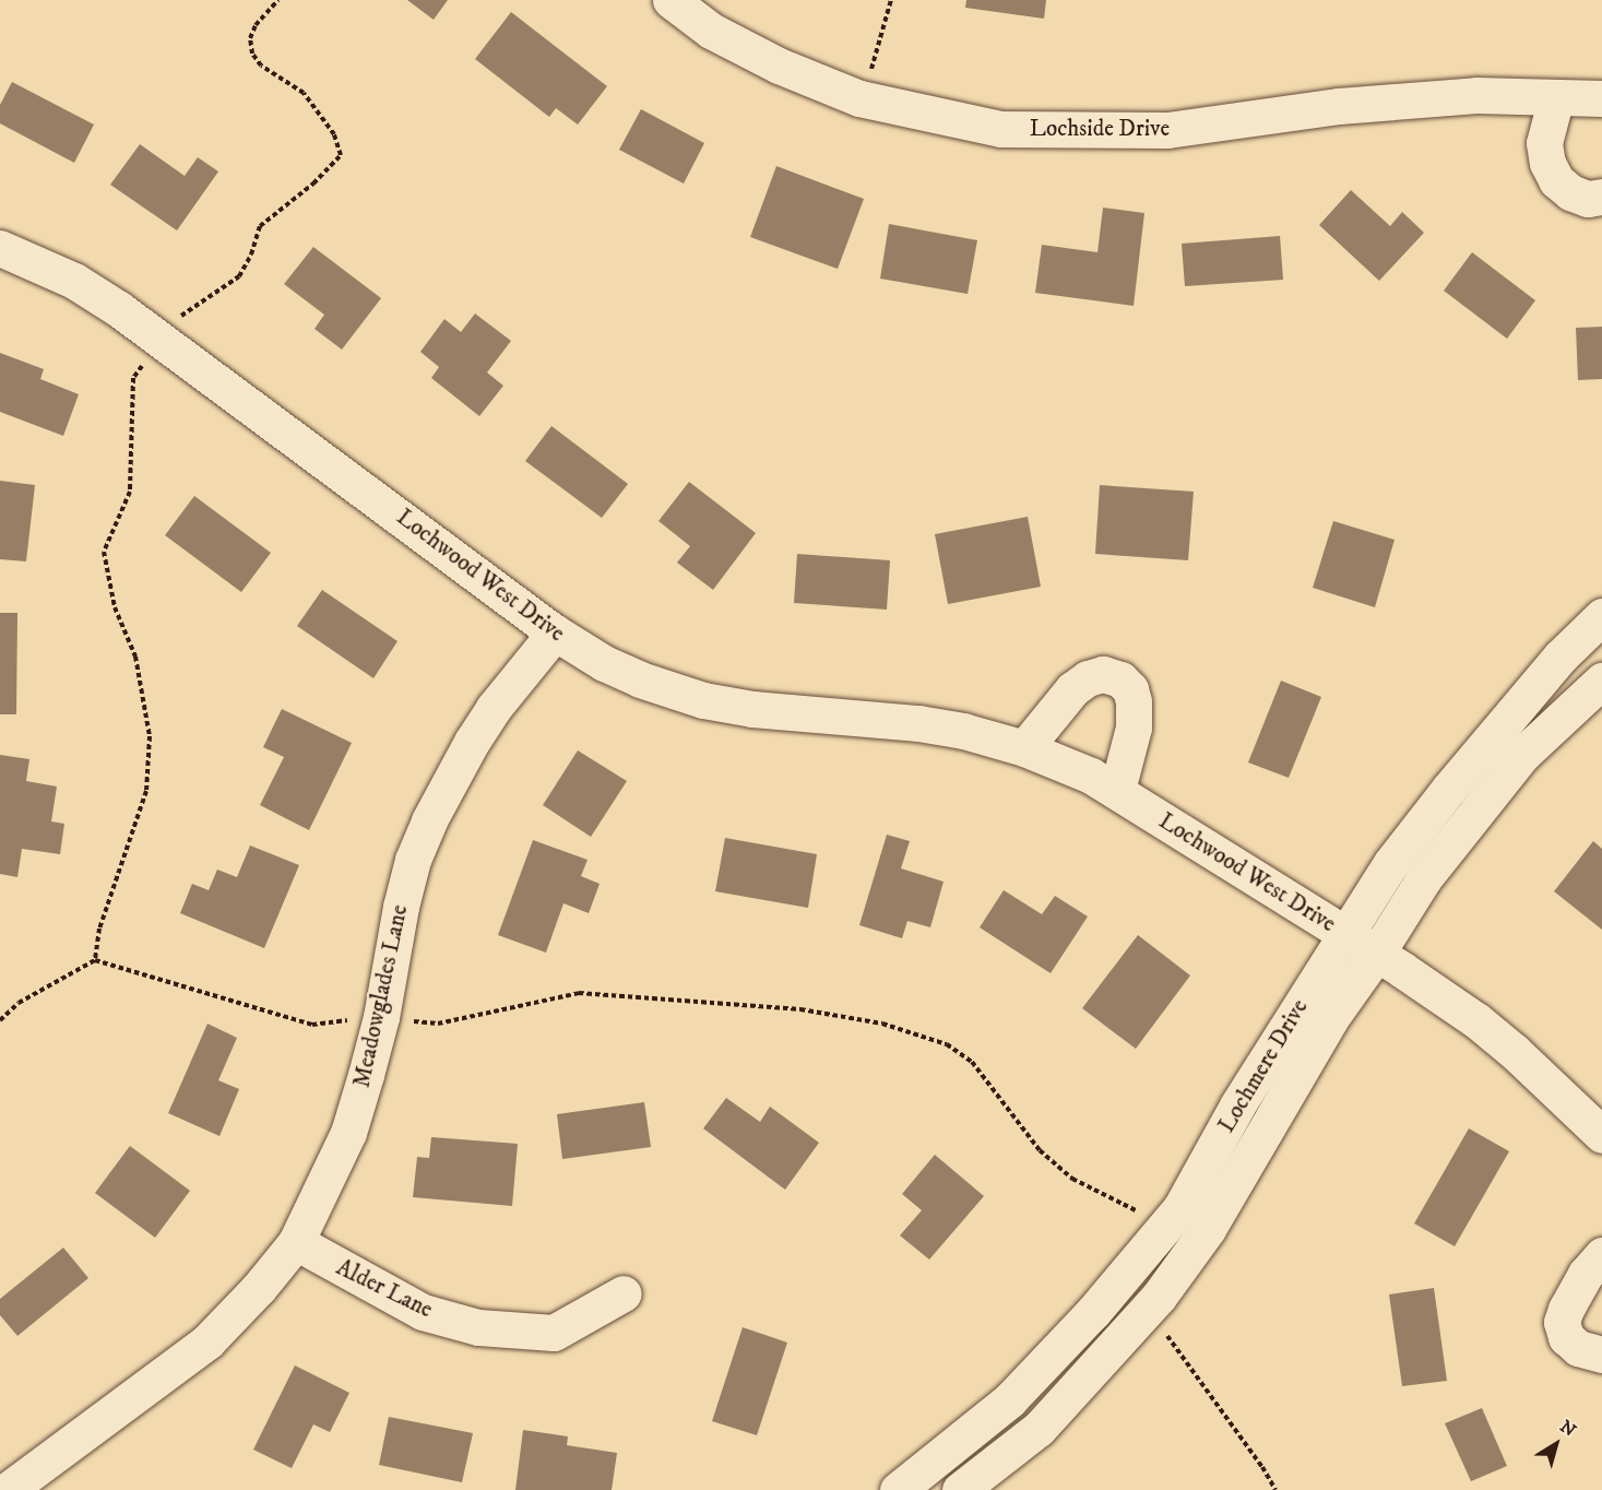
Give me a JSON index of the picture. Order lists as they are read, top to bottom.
{
  "streets": {
    "street": [
      "Lochside Drive",
      "Lochwood West Drive",
      "Meadowglades Lane",
      "Lochmere Drive",
      "Alder Lane"
    ]
  },
  "crossings": [
    ["Lochwood West Drive", "Meadowglades Lane"],
    ["Lochwood West Drive", "Lochmere Drive"],
    ["Meadowglades Lane", "Alder Lane"]
  ],
  "north": "top right"
}
